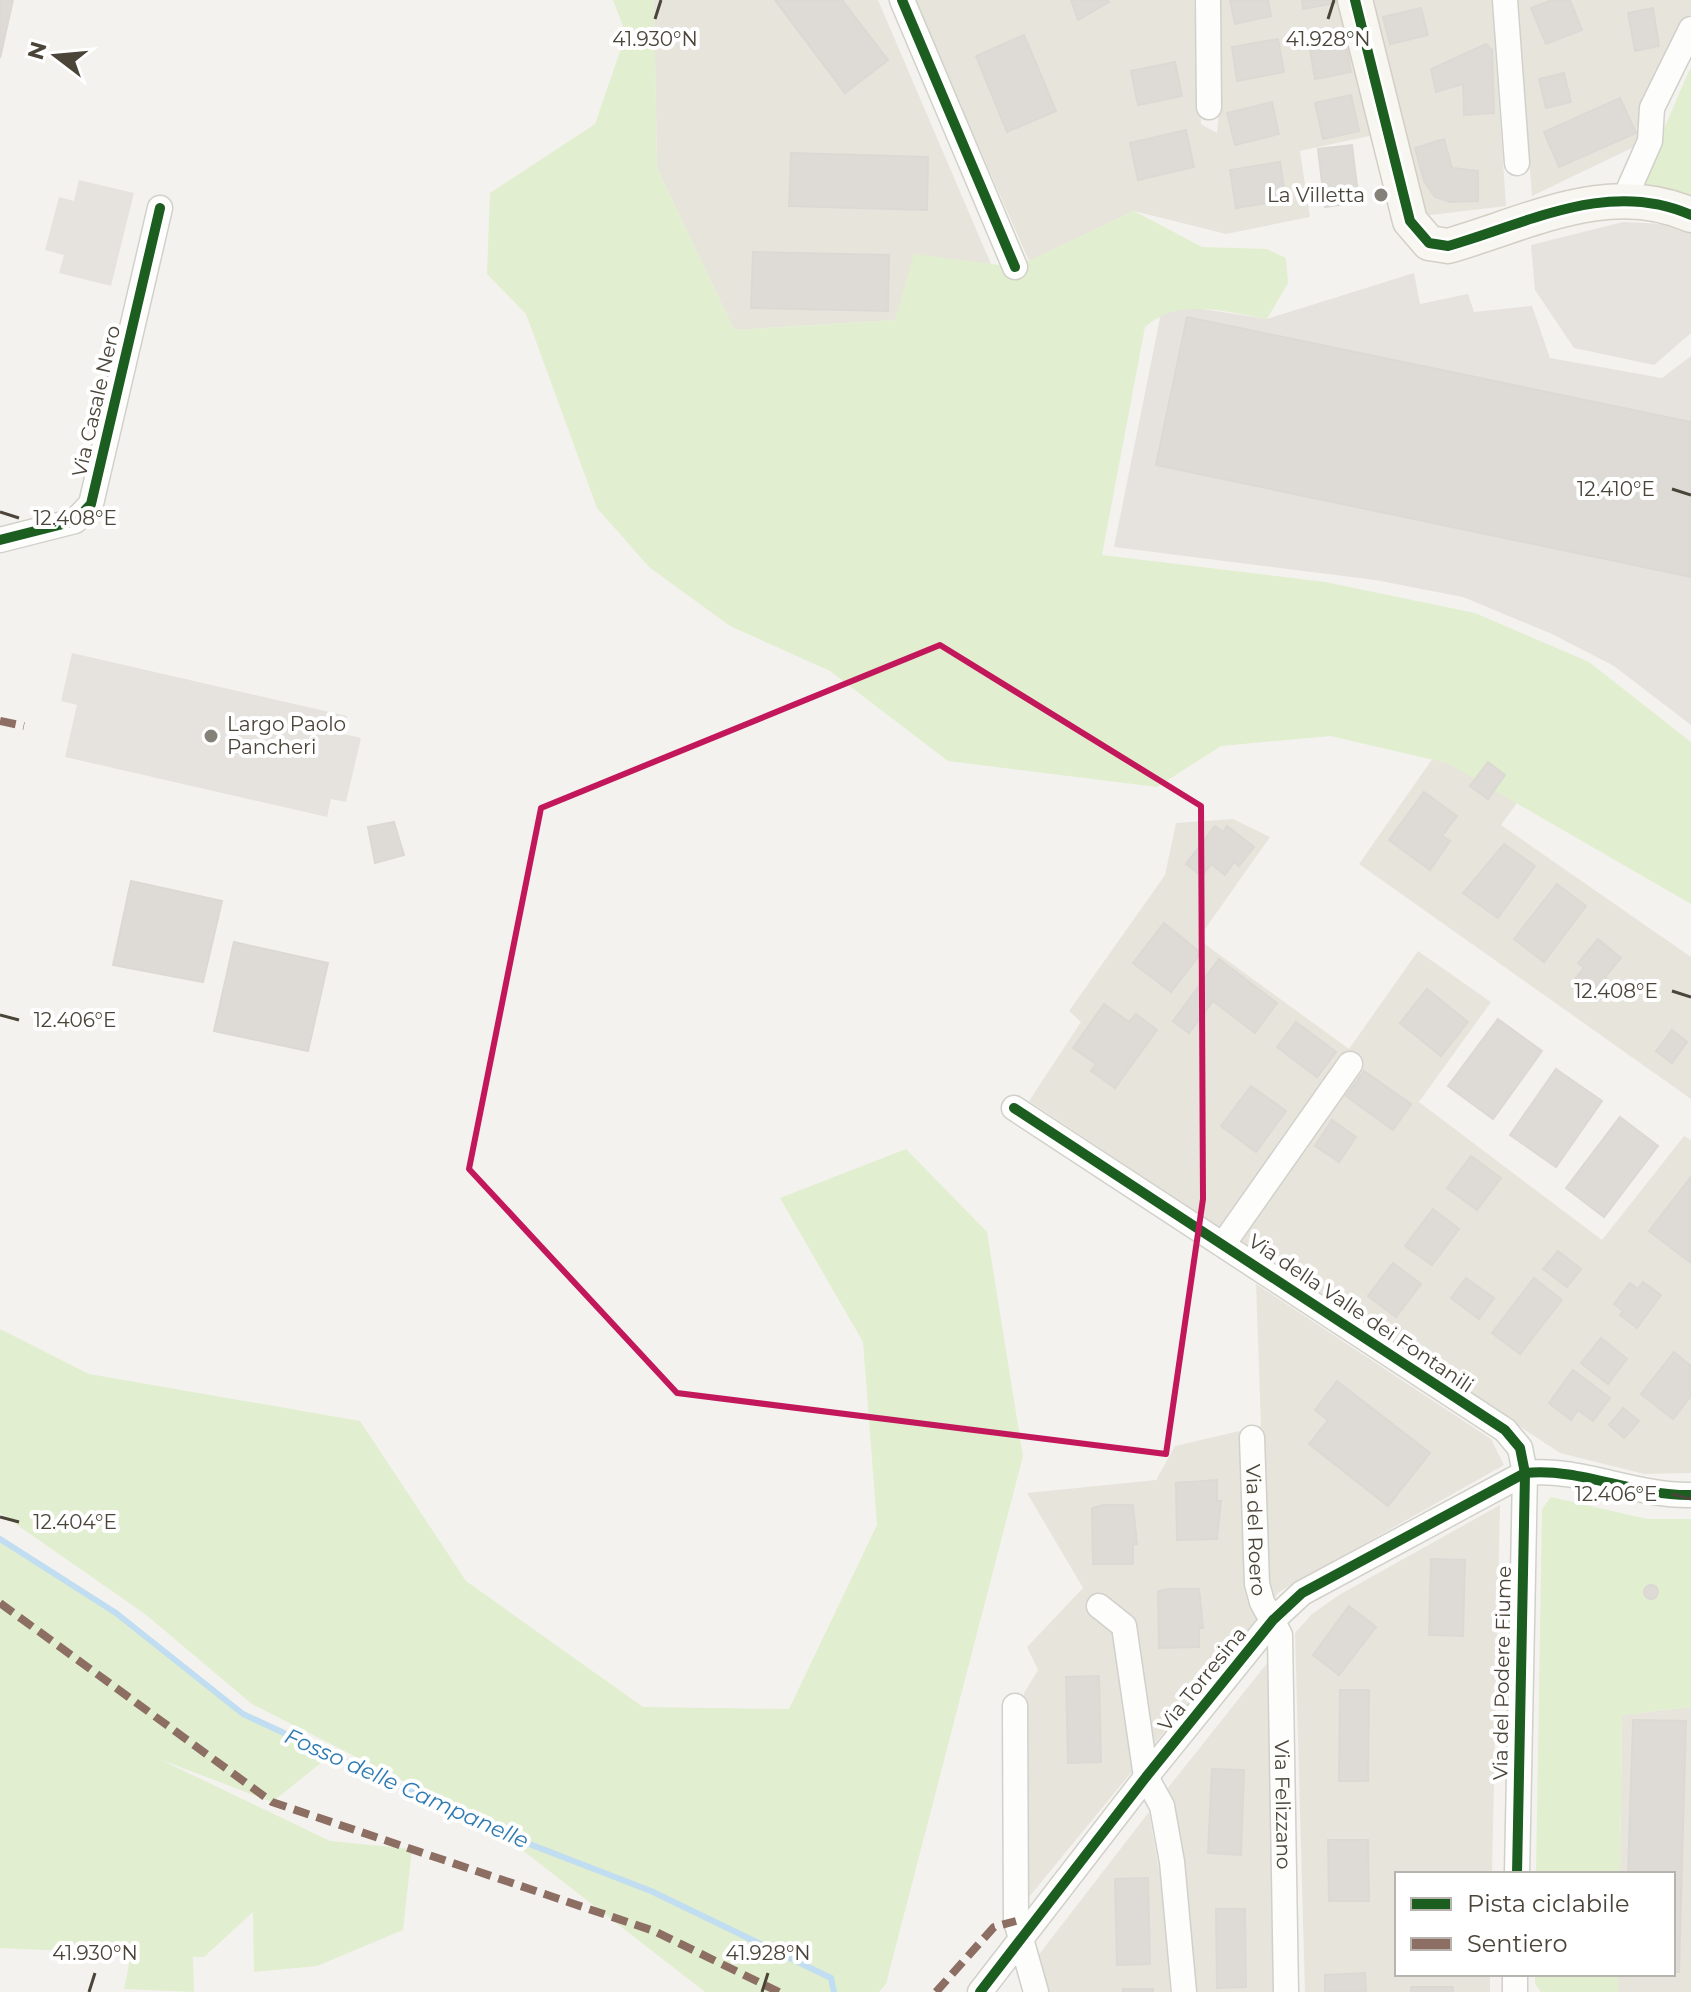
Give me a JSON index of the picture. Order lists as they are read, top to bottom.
{
  "streets": {
    "street": [
      "Via Casale Nero",
      "Via della Valle dei Fontanili",
      "Via del Roero",
      "Via del Podere Fiume",
      "Via Torresina",
      "Via Felizzano"
    ]
  },
  "crossings": [
    ["Via della Valle dei Fontanili", "Via del Podere Fiume"],
    ["Via della Valle dei Fontanili", "Via Torresina"],
    ["Via del Roero", "Via Torresina"],
    ["Via del Roero", "Via Felizzano"],
    ["Via del Podere Fiume", "Via Torresina"],
    ["Via Torresina", "Via Felizzano"]
  ],
  "water": ["Fosso delle Campanelle"],
  "places": ["La Villetta", "Largo Paolo Pancheri"],
  "legend": ["Pista ciclabile", "Sentiero"],
  "north": "left",
  "coordinates": [
    "41.930°N",
    "41.928°N",
    "12.410°E",
    "12.408°E",
    "12.406°E",
    "12.404°E"
  ]
}
